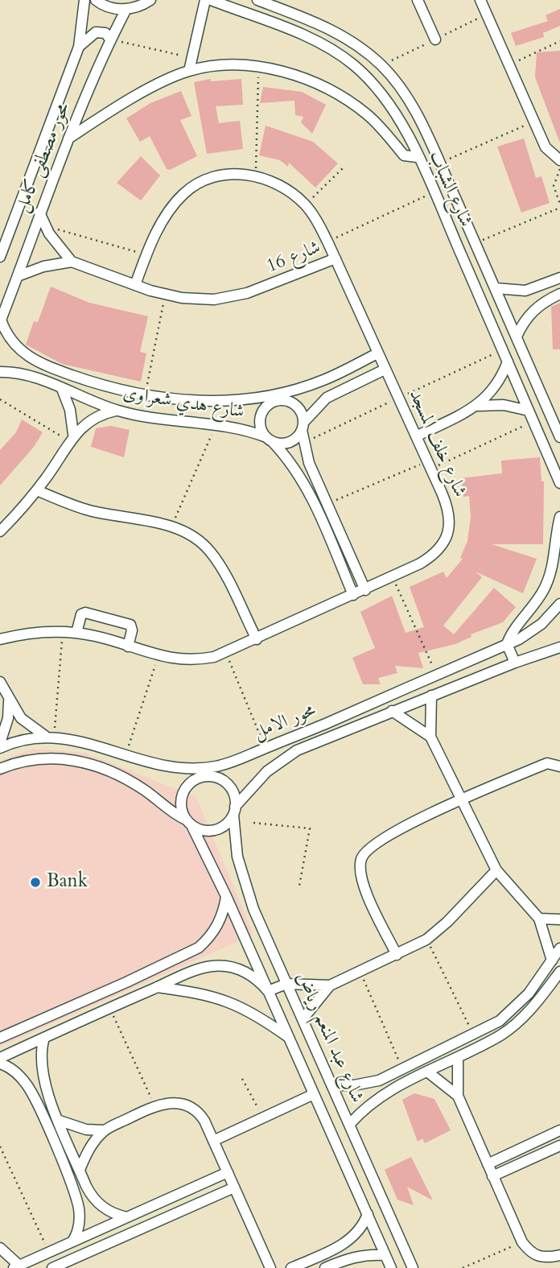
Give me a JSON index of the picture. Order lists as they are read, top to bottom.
{
  "streets": {
    "street": [
      "محور مصطفى كامل",
      "شارع الشباب",
      "شارع 16",
      "شارع هدي شعراوى",
      "شارع خلف المسجد",
      "محور الامل",
      "شارع عبد المنعم رياض"
    ]
  },
  "crossings": [
    ["محور مصطفى كامل", "شارع 16"],
    ["محور مصطفى كامل", "شارع هدي شعراوى"],
    ["شارع 16", "شارع خلف المسجد"],
    ["شارع هدي شعراوى", "شارع خلف المسجد"],
    ["محور الامل", "شارع عبد المنعم رياض"]
  ],
  "places": ["Bank"]
}
